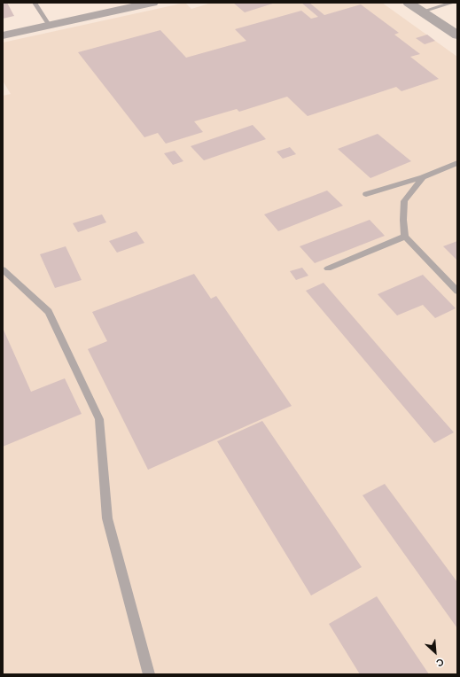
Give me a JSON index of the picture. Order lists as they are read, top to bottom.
{
  "north": "bottom right"
}
